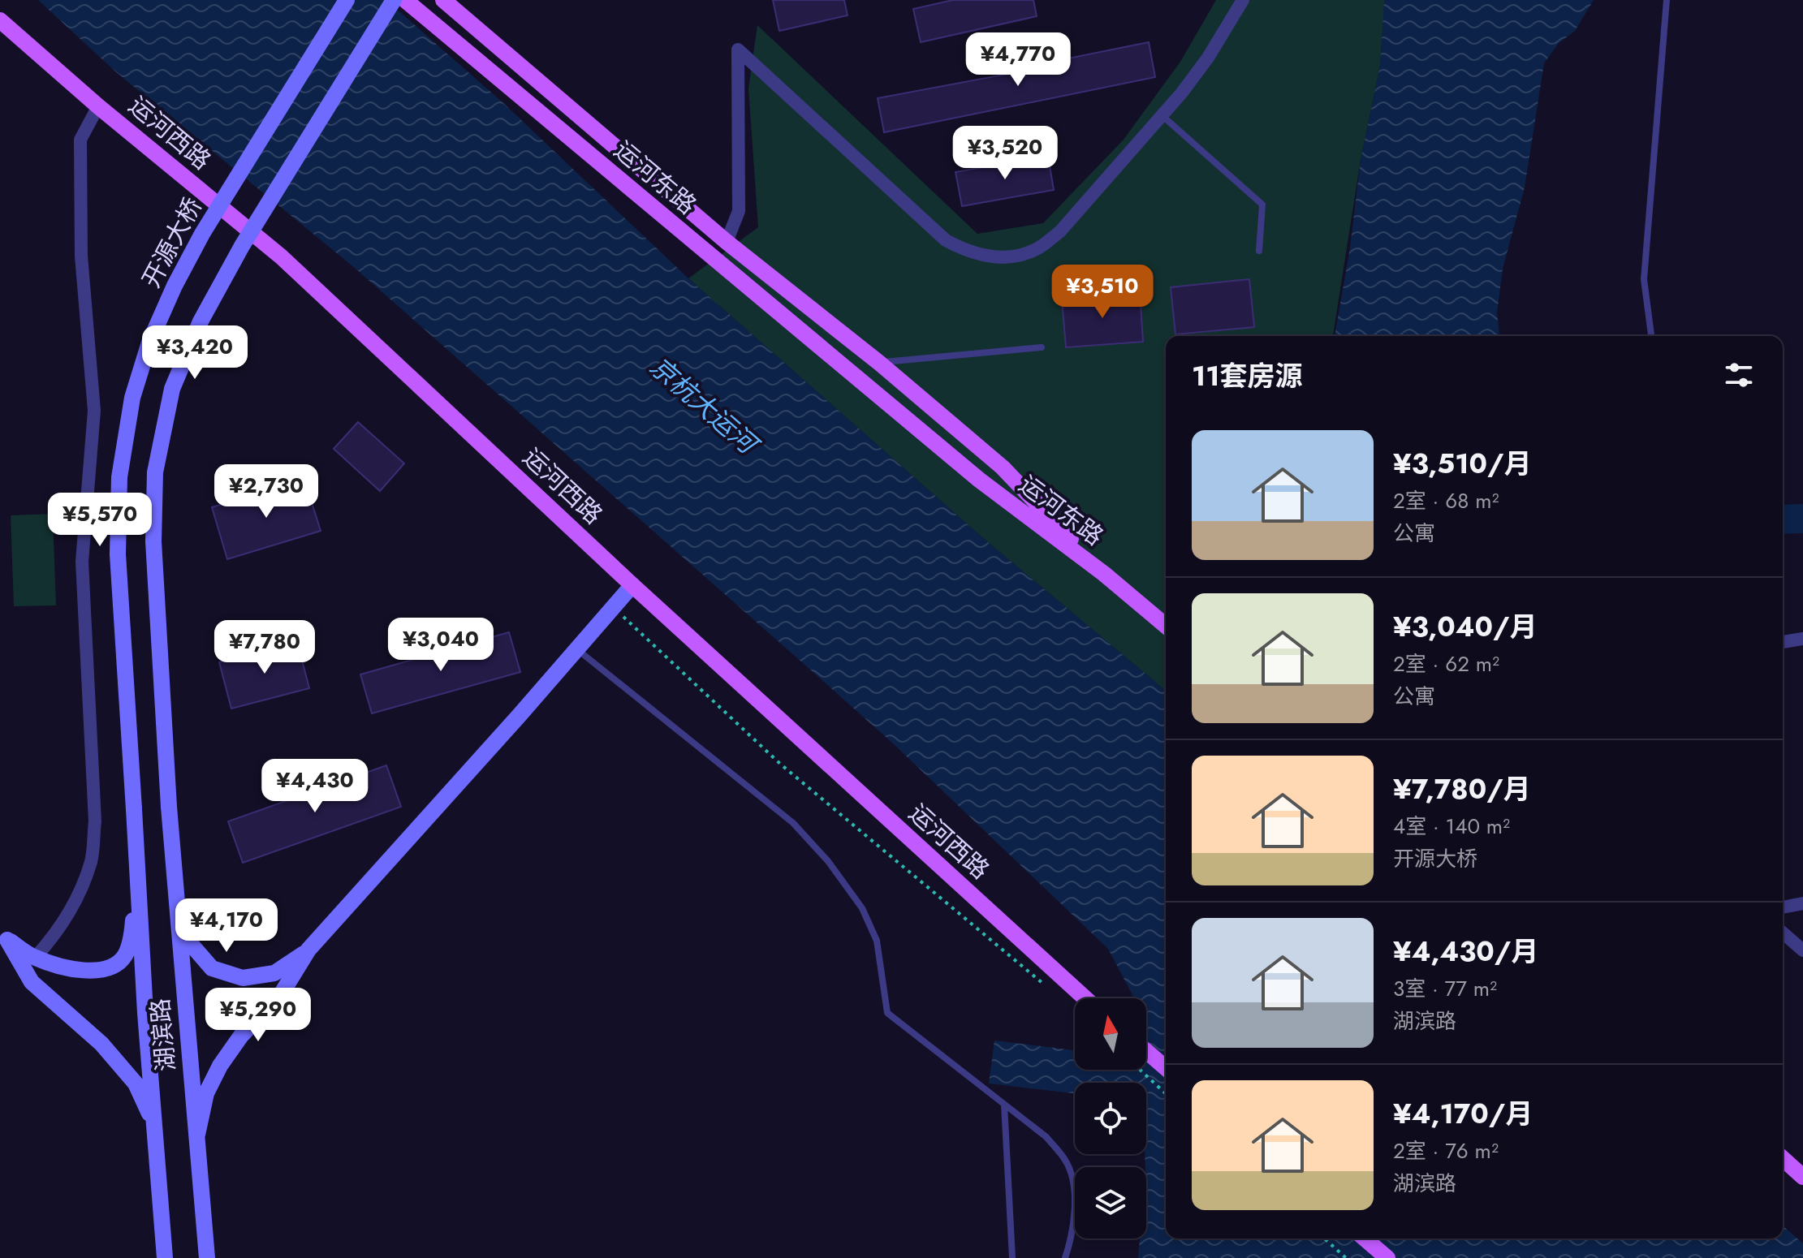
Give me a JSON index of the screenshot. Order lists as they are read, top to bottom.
{
  "streets": {
    "main road": [
      "运河西路",
      "运河东路",
      "开源大桥",
      "湖滨路"
    ]
  },
  "crossings": [
    ["开源大桥", "湖滨路"]
  ],
  "water": ["京杭大运河"],
  "north": "top",
  "page": {
    "price": [
      "¥4,770",
      "¥3,520",
      "¥3,510",
      "¥3,420",
      "¥2,730",
      "¥5,570",
      "¥3,040",
      "¥7,780",
      "¥4,430",
      "¥4,170",
      "¥5,290"
    ],
    "heading": "11套房源",
    "list": [
      {
        "name": "¥3,510/月",
        "note": "2室 · 68 m² · 公寓"
      },
      {
        "name": "¥3,040/月",
        "note": "2室 · 62 m² · 公寓"
      },
      {
        "name": "¥7,780/月",
        "note": "4室 · 140 m² · 开源大桥"
      },
      {
        "name": "¥4,430/月",
        "note": "3室 · 77 m² · 湖滨路"
      },
      {
        "name": "¥4,170/月",
        "note": "2室 · 76 m² · 湖滨路"
      }
    ]
  }
}
